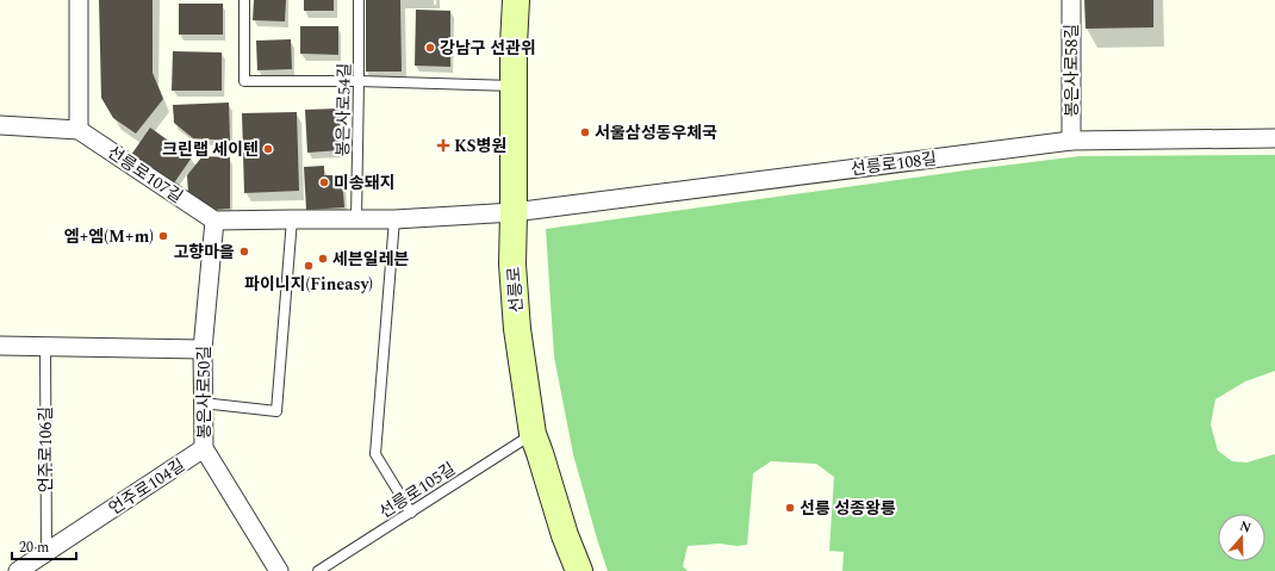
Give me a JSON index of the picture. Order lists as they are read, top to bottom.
{
  "streets": {
    "main road": ["선릉로"],
    "street": [
      "봉은사로58길",
      "선릉로108길",
      "선릉로107길",
      "봉은사로50길",
      "언주로104길"
    ],
    "lane": ["봉은사로54길", "언주로106길", "선릉로105길"]
  },
  "crossings": [
    ["봉은사로58길", "선릉로108길"],
    ["선릉로108길", "선릉로"],
    ["선릉로107길", "봉은사로50길"],
    ["선릉로", "선릉로105길"],
    ["봉은사로50길", "언주로104길"],
    ["언주로106길", "언주로104길"]
  ],
  "places": {
    "other": [
      "강남구 선관위",
      "서울삼성동우체국",
      "크린랩 세이텐",
      "미송돼지",
      "엠+엠(M+m)",
      "고향마을",
      "세븐일레븐",
      "파이니지(Fineasy)",
      "선릉 성종왕릉"
    ],
    "health": ["KS병원"]
  },
  "scale_bar": "20 m",
  "north": "top"
}
